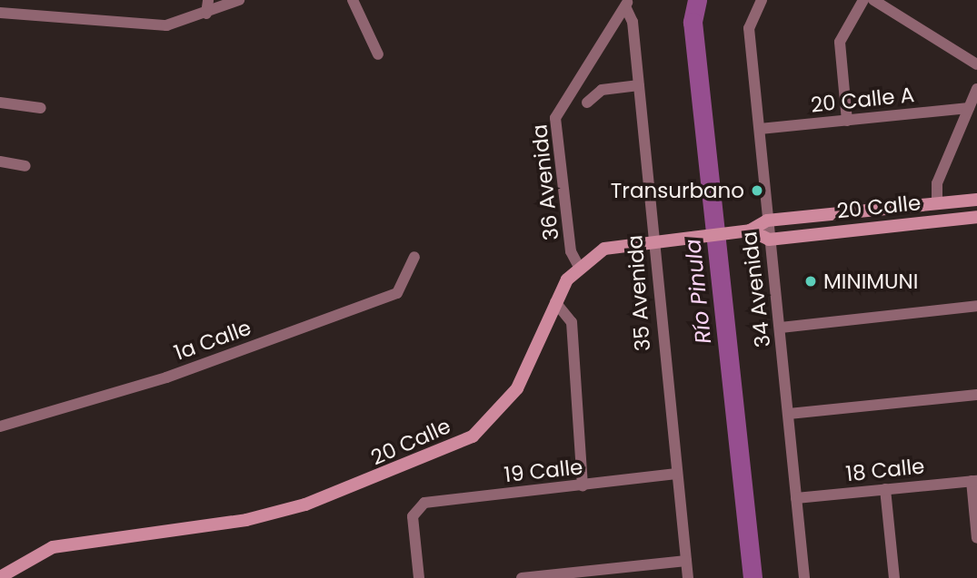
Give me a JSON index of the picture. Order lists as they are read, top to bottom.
{
  "streets": {
    "main road": ["20 Calle"],
    "street": [
      "20 Calle A",
      "36 Avenida",
      "34 Avenida",
      "35 Avenida",
      "1a Calle",
      "18 Calle",
      "19 Calle"
    ]
  },
  "crossings": [
    ["20 Calle A", "34 Avenida"],
    ["36 Avenida", "20 Calle"],
    ["36 Avenida", "35 Avenida"],
    ["20 Calle", "34 Avenida"],
    ["20 Calle", "35 Avenida"],
    ["34 Avenida", "18 Calle"],
    ["35 Avenida", "19 Calle"]
  ],
  "water": ["Río Pinula"],
  "places": ["Transurbano", "MINIMUNI"]
}
